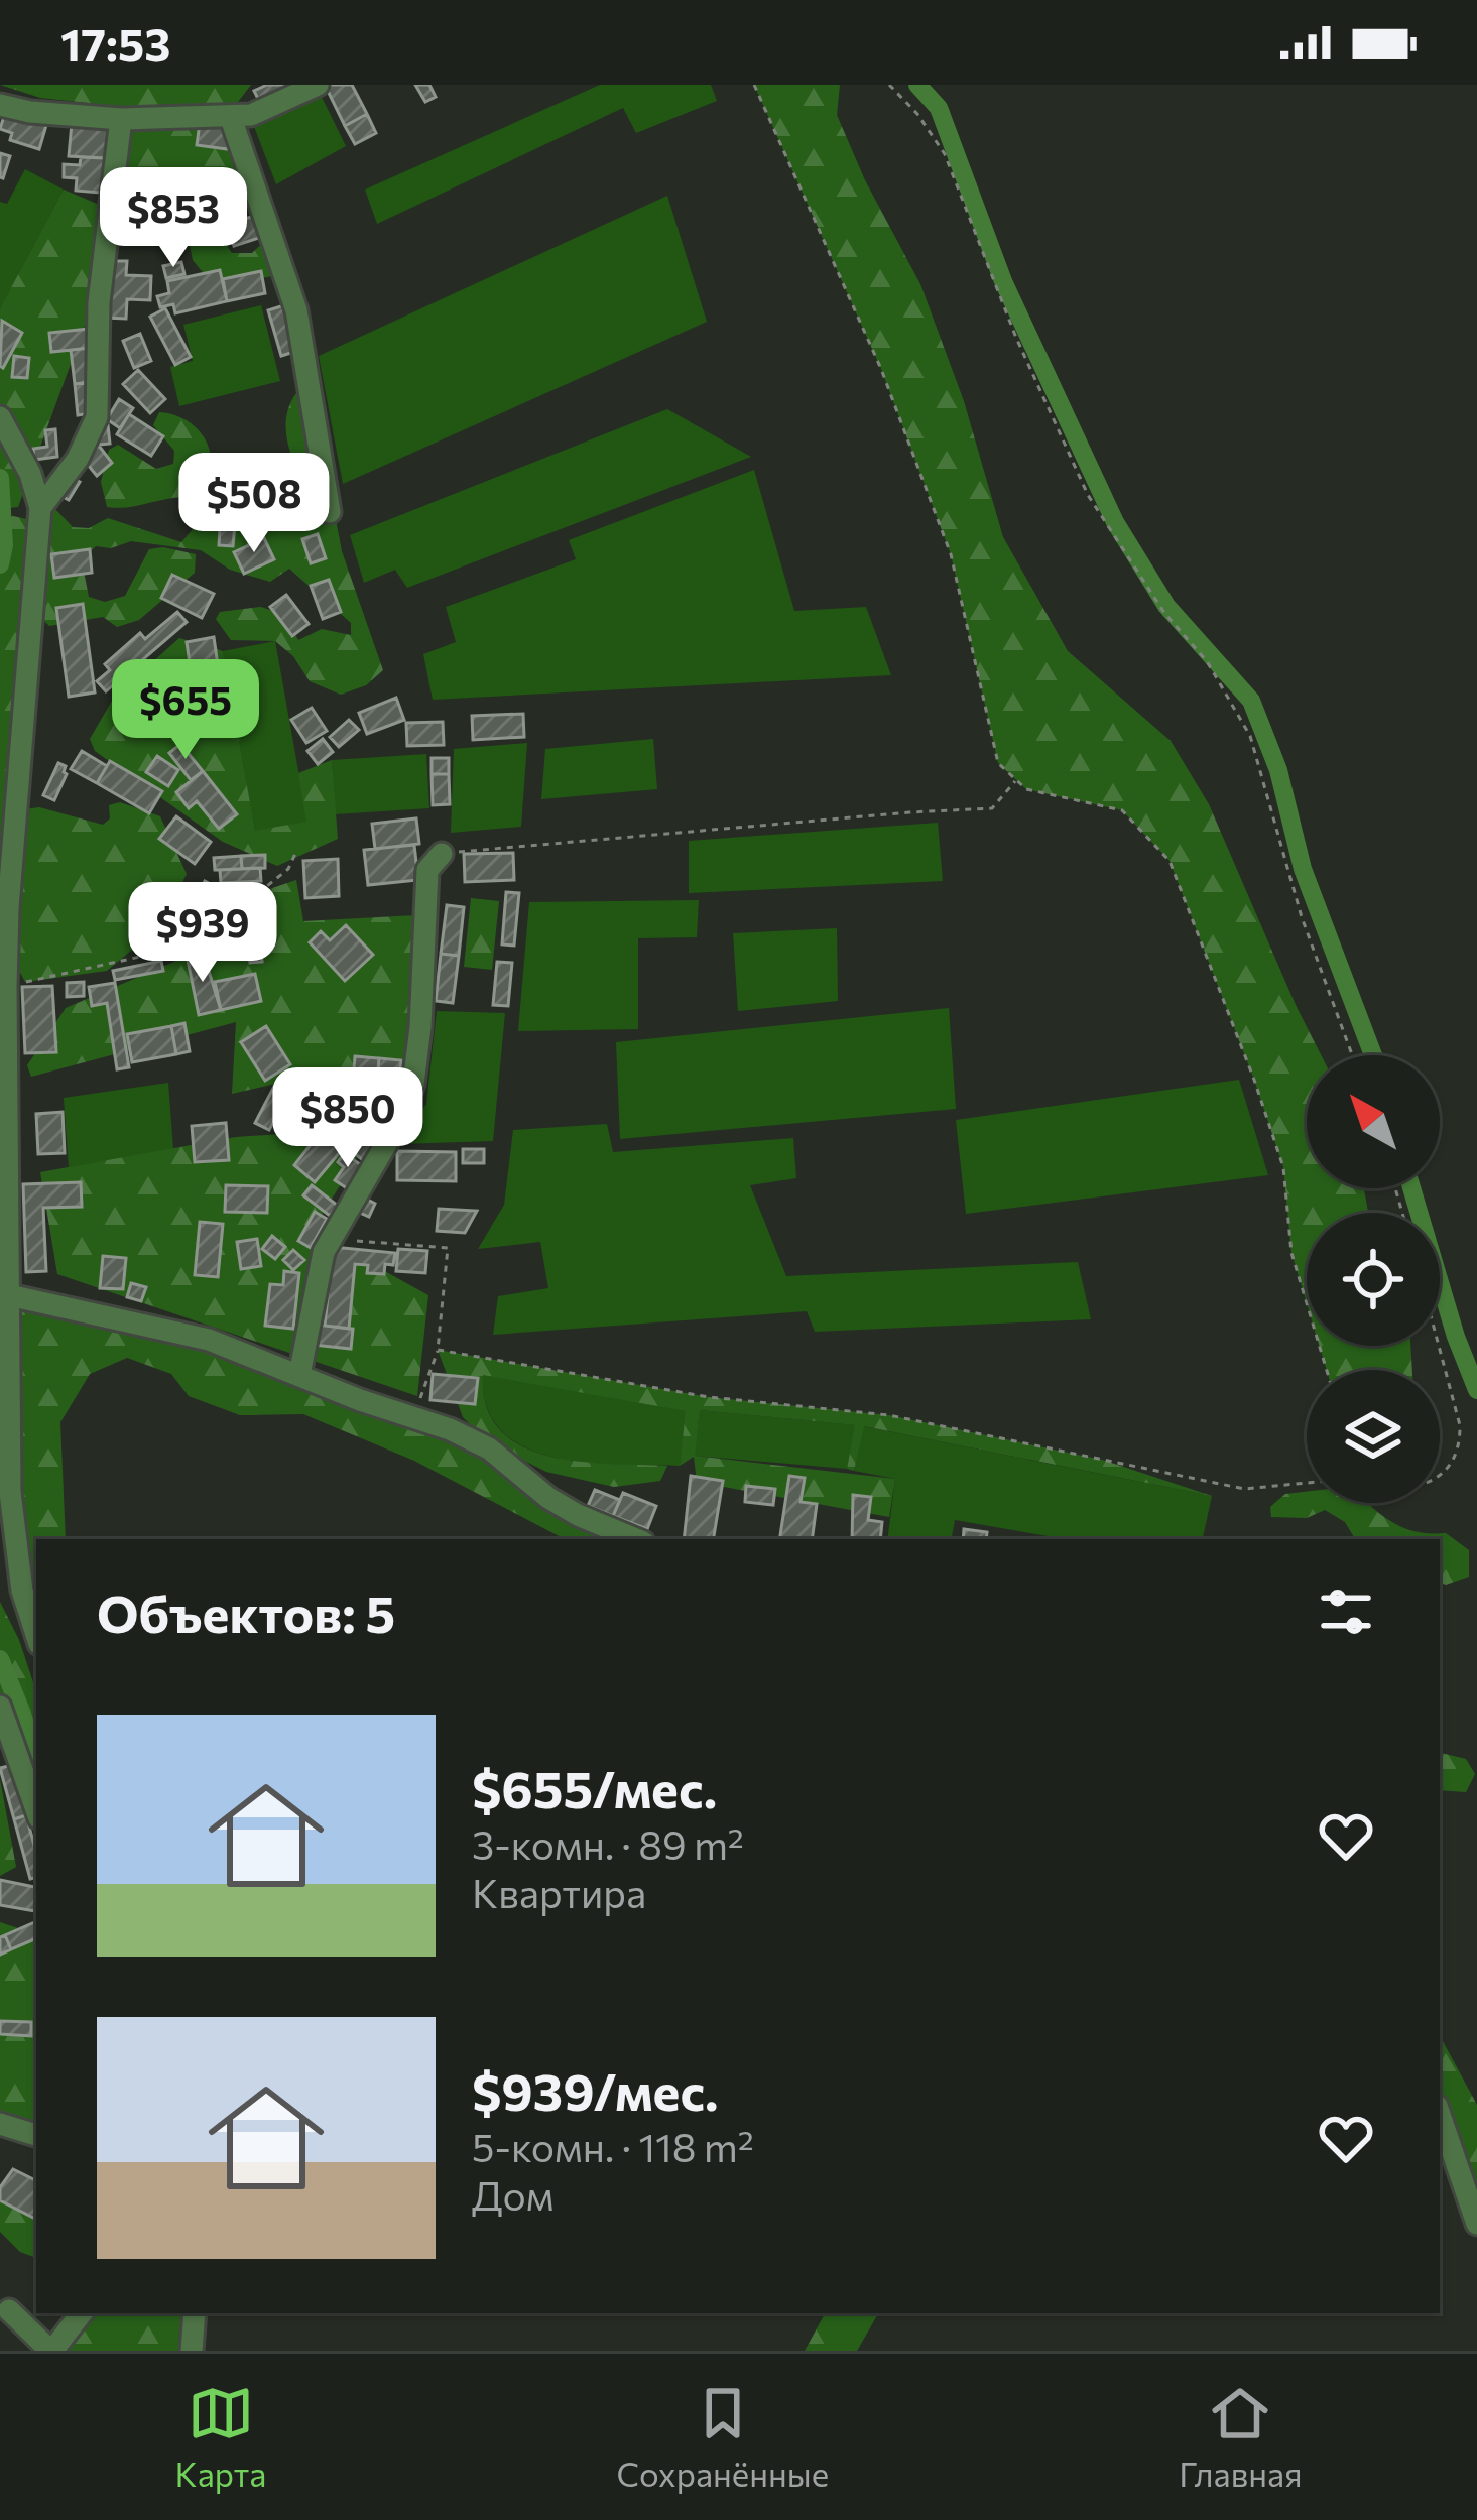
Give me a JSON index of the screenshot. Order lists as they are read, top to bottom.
{
  "north": "top left",
  "page": {
    "status": "17:53",
    "price": [
      "$853",
      "$508",
      "$655",
      "$939",
      "$850"
    ],
    "heading": "Объектов: 5",
    "list": [
      {
        "name": "$655/мес.",
        "note": "3-комн. · 89 m² · Квартира"
      },
      {
        "name": "$939/мес.",
        "note": "5-комн. · 118 m² · Дом"
      }
    ],
    "tabs": ["Карта", "Сохранённые", "Главная"]
  }
}
